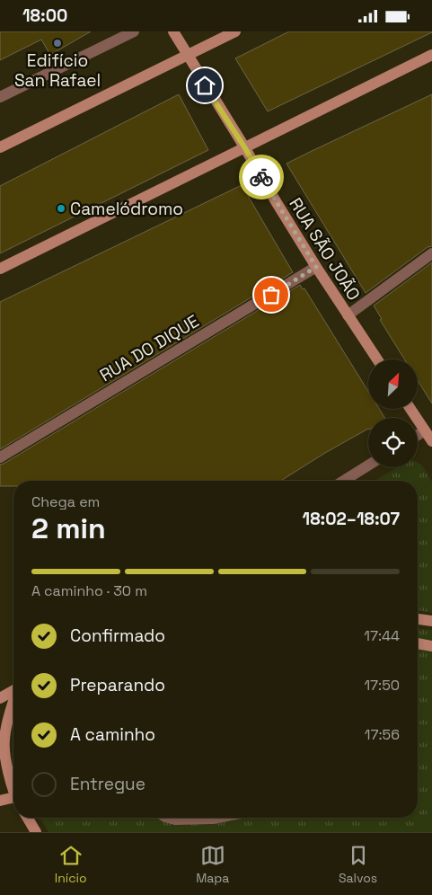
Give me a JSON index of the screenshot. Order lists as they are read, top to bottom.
{
  "streets": {
    "main road": ["RUA SÃO JOÃO"],
    "street": ["RUA DO DIQUE"]
  },
  "crossings": [
    ["RUA SÃO JOÃO", "RUA DO DIQUE"]
  ],
  "places": ["Edifício San Rafael", "Camelódromo"],
  "north": "top right",
  "page": {
    "status": "18:00",
    "heading": ["2 min", "Chega em", "18:02–18:07"],
    "bar": "A caminho · 30 m",
    "list": [
      ["Confirmado", "17:44"],
      ["Preparando", "17:50"],
      ["A caminho", "17:56"],
      "Entregue"
    ],
    "tabs": ["Início", "Mapa", "Salvos"]
  }
}
